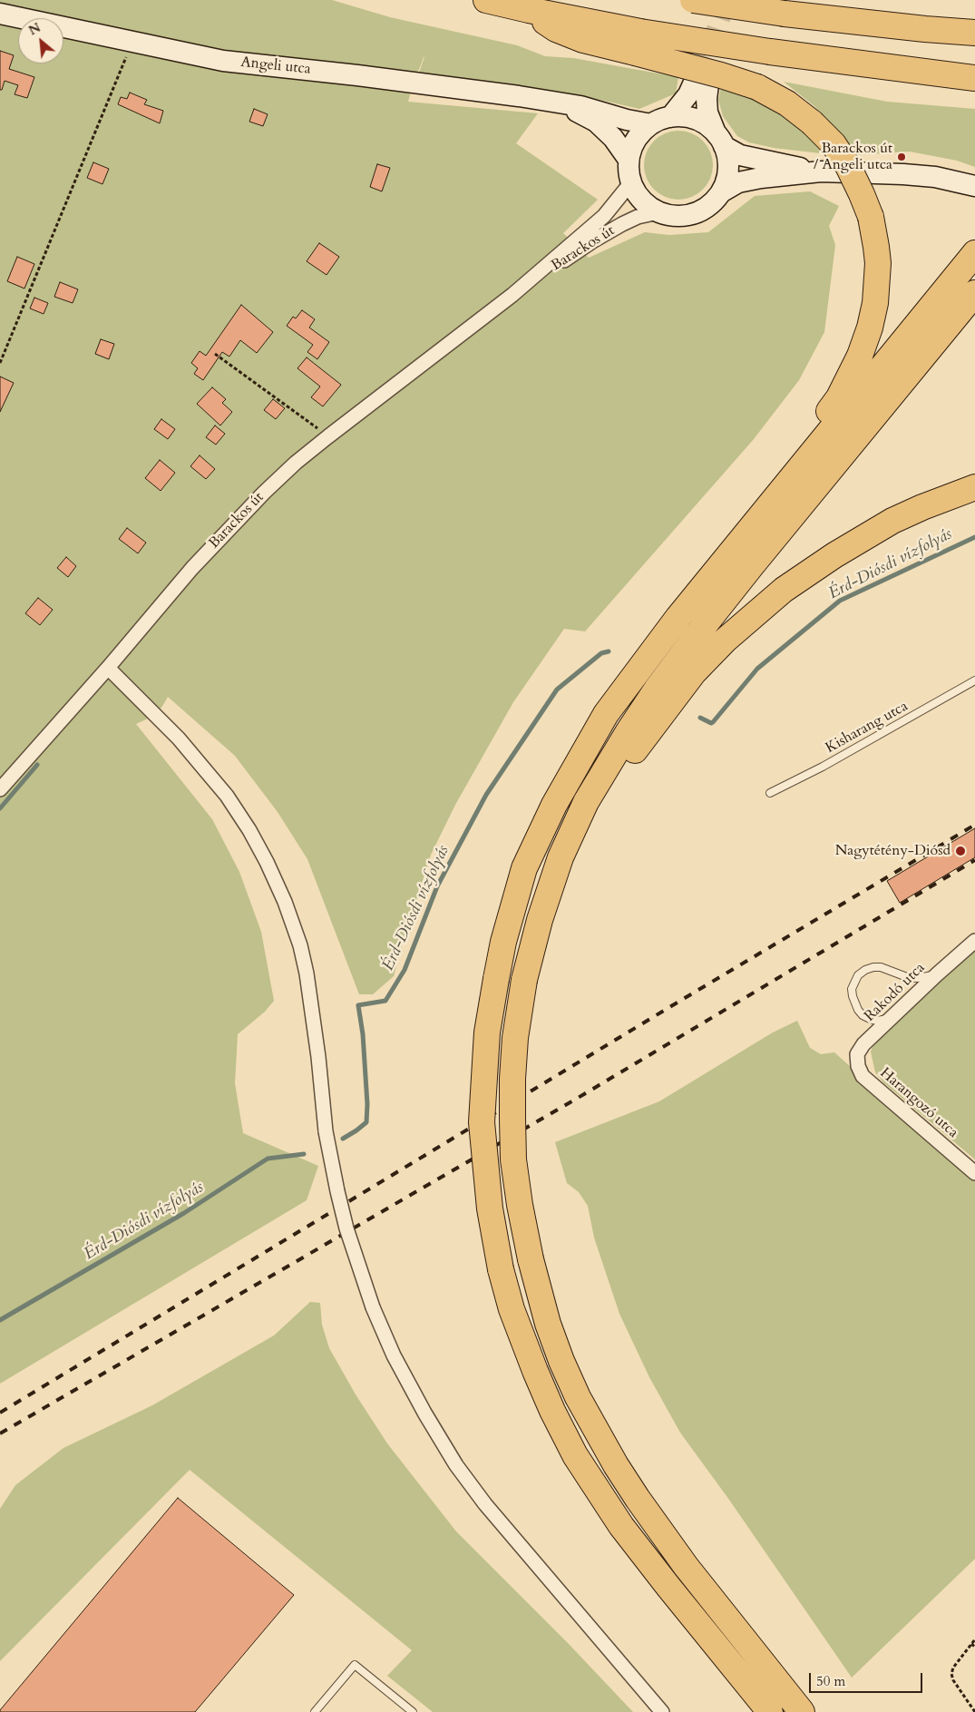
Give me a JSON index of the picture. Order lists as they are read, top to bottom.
{
  "streets": {
    "street": [
      "Angeli utca",
      "Barackos út",
      "Rakodó utca",
      "Harangozó utca"
    ],
    "lane": ["Kisharang utca"]
  },
  "crossings": [
    ["Angeli utca", "Barackos út"],
    ["Rakodó utca", "Harangozó utca"]
  ],
  "water": ["Érd-Diósdi vízfolyás"],
  "places": ["Barackos út / Angeli utca", "Nagytétény-Diósd"],
  "scale_bar": "50 m",
  "north": "top left"
}
